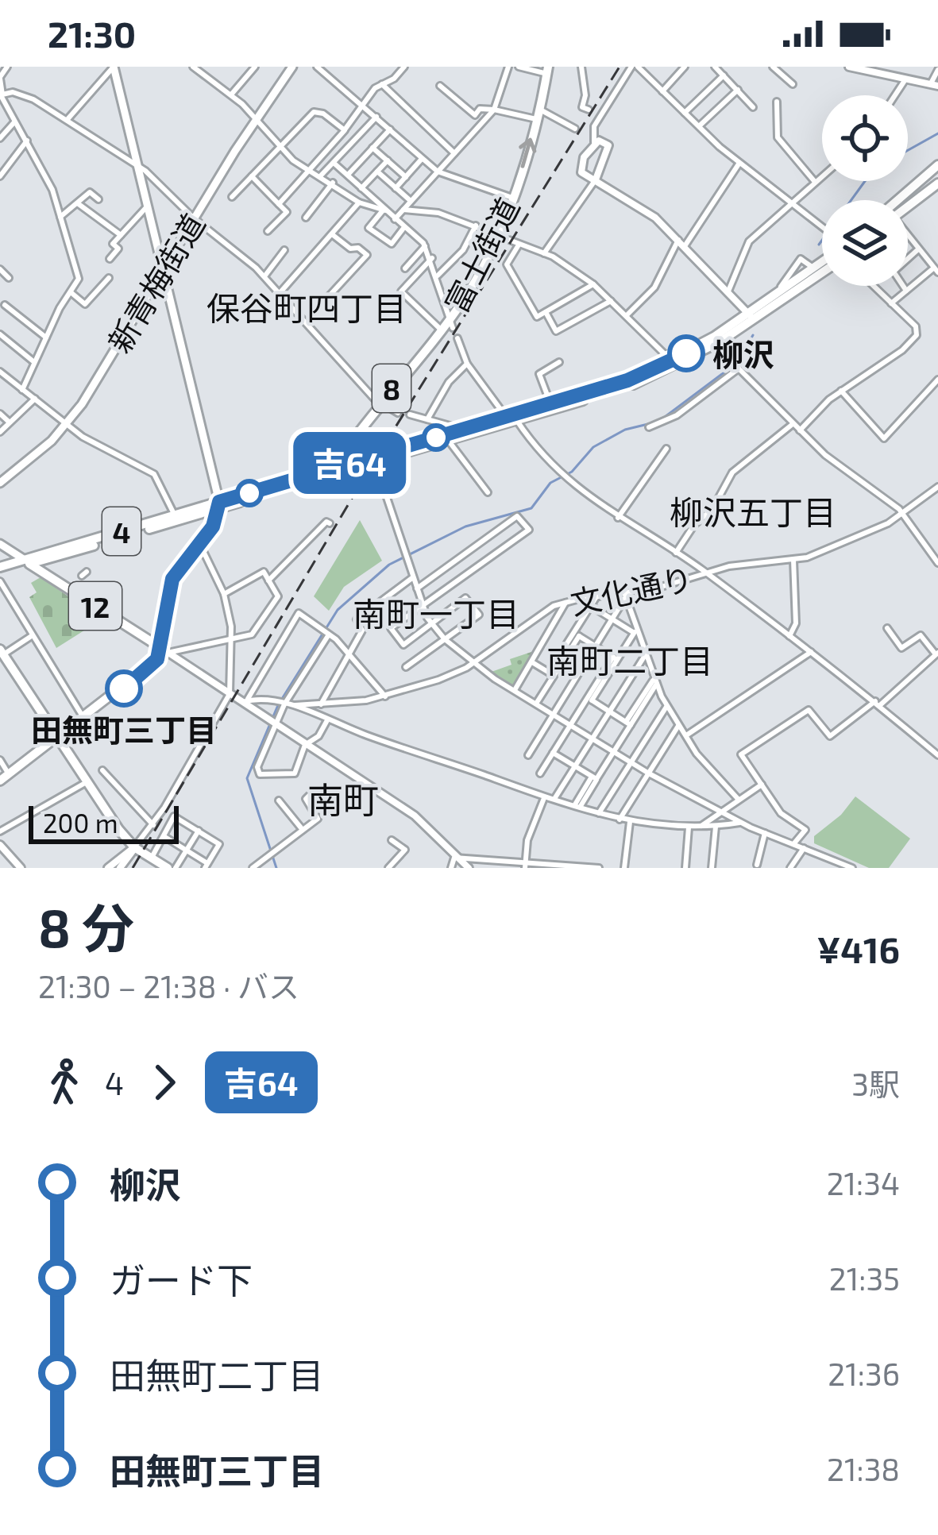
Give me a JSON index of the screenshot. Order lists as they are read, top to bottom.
{
  "streets": {
    "main road": [
      "富士街道",
      "新青梅街道",
      "8",
      "4",
      "12"
    ],
    "street": ["文化通り"]
  },
  "crossings": [
    ["富士街道", "4"],
    ["4", "12"]
  ],
  "districts": [
    "保谷町四丁目",
    "柳沢五丁目",
    "南町一丁目",
    "南町二丁目",
    "南町"
  ],
  "places": ["柳沢", "田無町三丁目"],
  "lines": ["bus line 吉64"],
  "scale_bar": "200 m",
  "page": {
    "status": "21:30",
    "on_map": "吉64",
    "scale": "200 m",
    "heading": ["8 分", "21:30 – 21:38 · バス", "¥416"],
    "legs": ["4", "吉64", "3駅"],
    "list": [
      {
        "name": "柳沢",
        "value": "21:34"
      },
      {
        "name": "ガード下",
        "value": "21:35"
      },
      {
        "name": "田無町二丁目",
        "value": "21:36"
      },
      {
        "name": "田無町三丁目",
        "value": "21:38"
      }
    ]
  }
}
